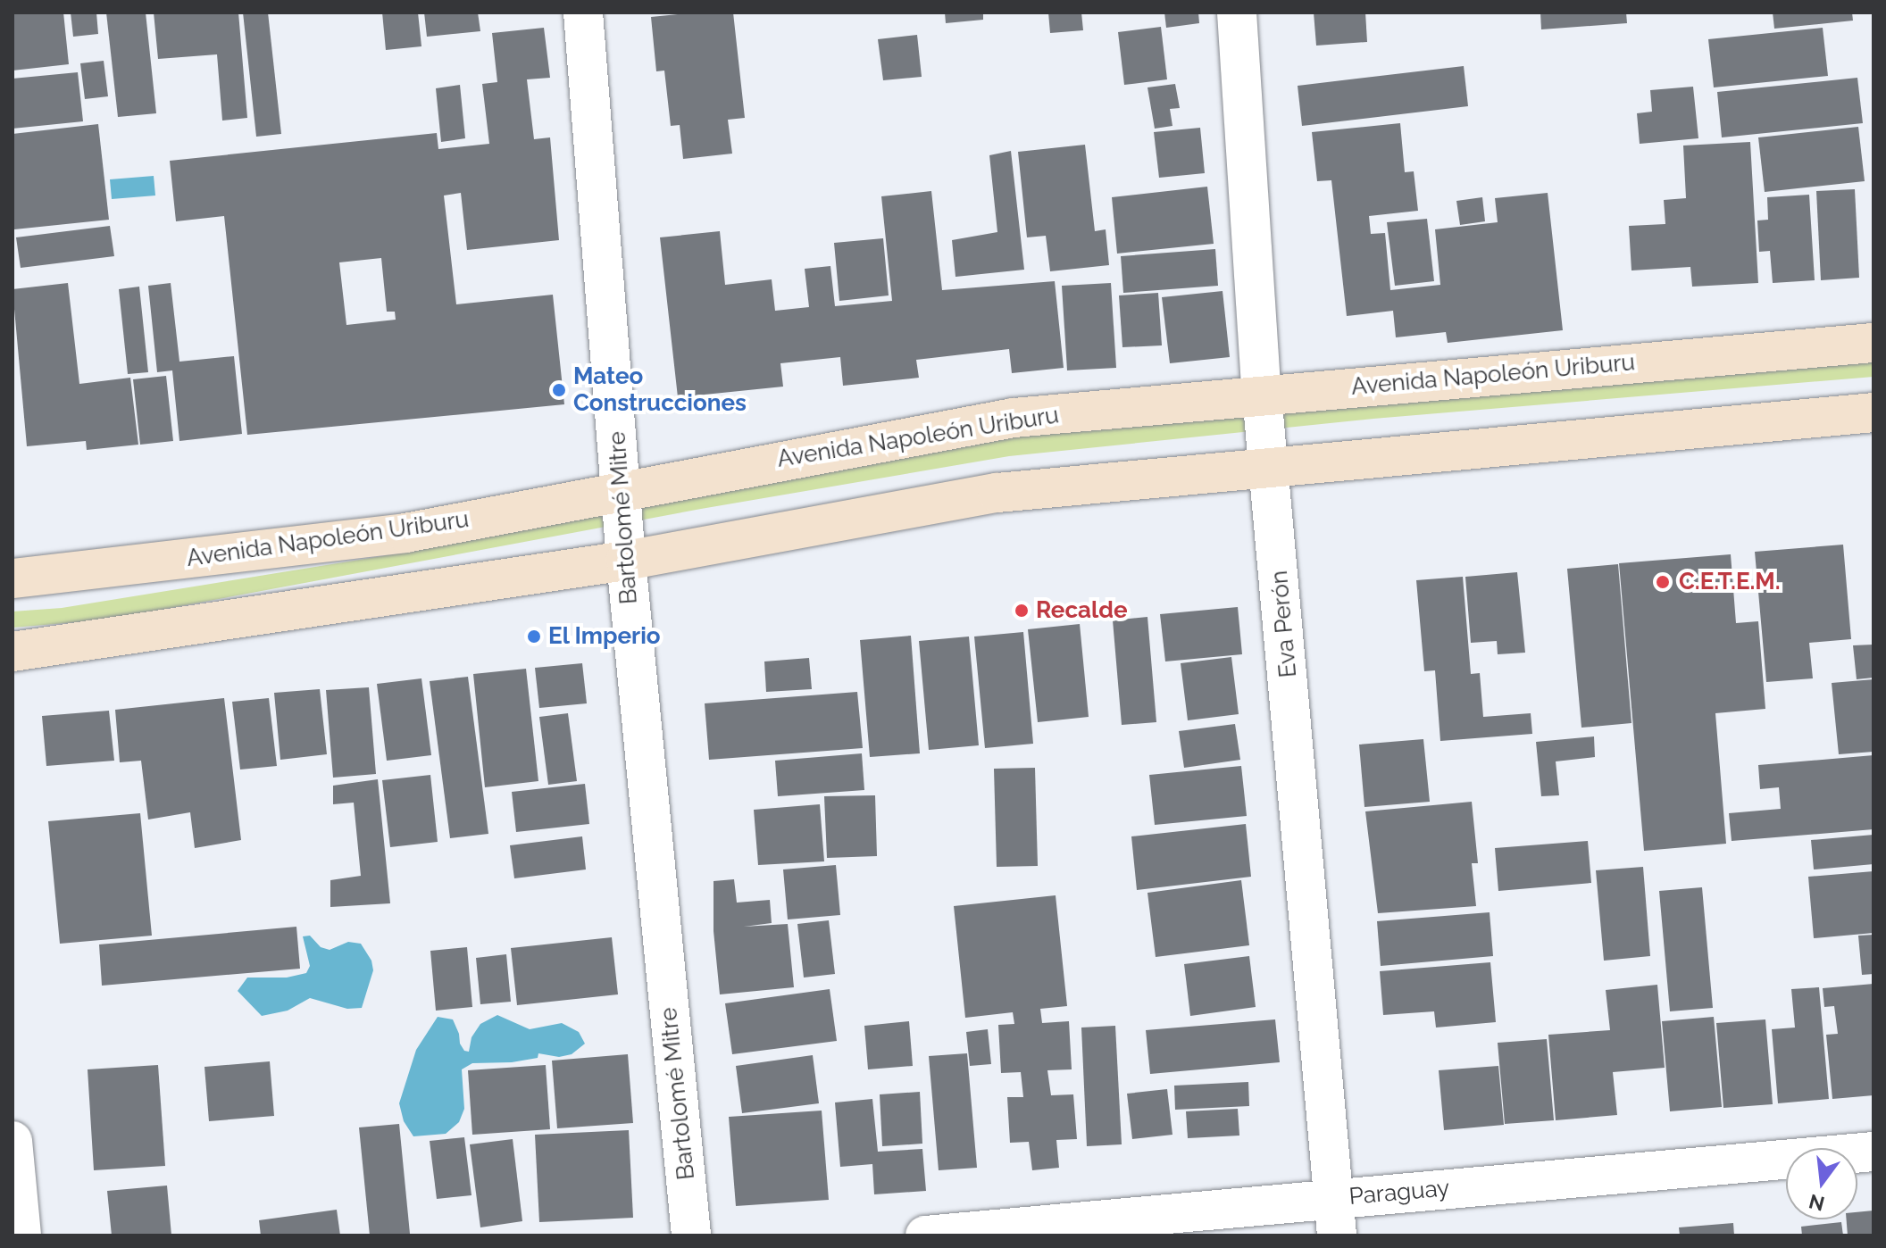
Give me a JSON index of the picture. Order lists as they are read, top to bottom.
{
  "streets": {
    "main road": ["Avenida Napoleón Uriburu"],
    "street": ["Bartolomé Mitre", "Eva Perón", "Paraguay"]
  },
  "crossings": [
    ["Avenida Napoleón Uriburu", "Bartolomé Mitre"],
    ["Avenida Napoleón Uriburu", "Eva Perón"],
    ["Eva Perón", "Paraguay"]
  ],
  "places": [
    "Mateo Construcciones",
    "C.E.T.E.M.",
    "Recalde",
    "El Imperio"
  ],
  "north": "bottom"
}
